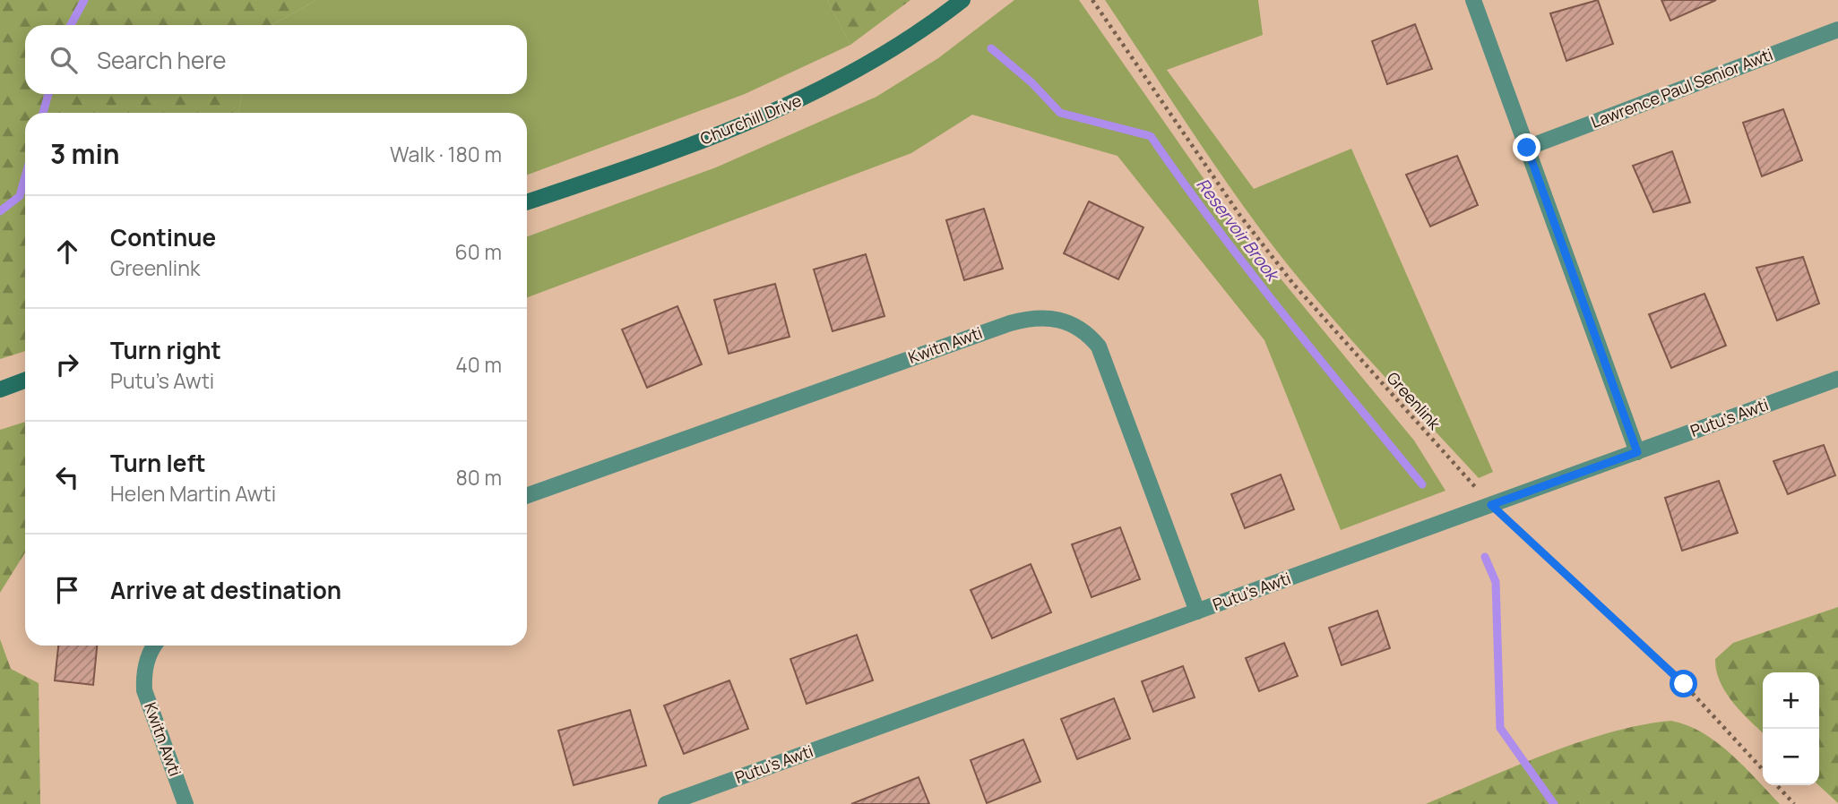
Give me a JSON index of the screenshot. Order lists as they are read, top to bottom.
{
  "streets": {
    "main road": ["Churchill Drive"],
    "street": ["Lawrence Paul Senior Awti", "Kwitn Awti", "Putu's Awti"],
    "path": ["Greenlink"]
  },
  "crossings": [
    ["Kwitn Awti", "Putu's Awti"],
    ["Greenlink", "Putu's Awti"]
  ],
  "water": ["Reservoir Brook"],
  "page": {
    "search": "Search here",
    "heading": ["3 min", "Walk · 180 m"],
    "list": [
      ["Continue", "Greenlink", "60 m"],
      ["Turn right", "Putu's Awti", "40 m"],
      ["Turn left", "Helen Martin Awti", "80 m"],
      "Arrive at destination"
    ],
    "map_buttons": ["+", "−"]
  }
}
